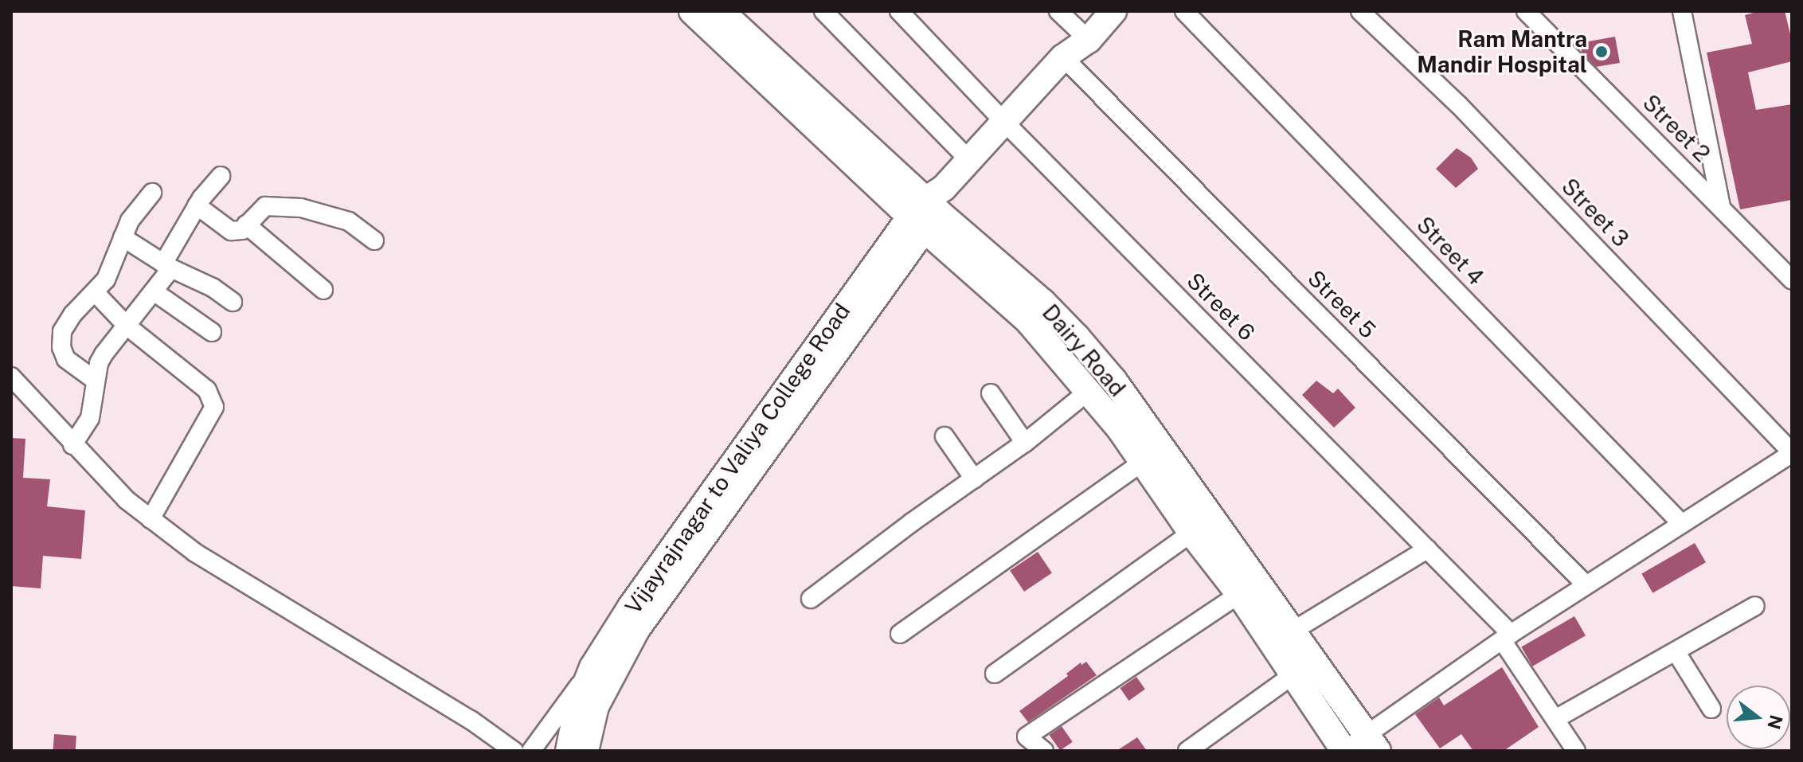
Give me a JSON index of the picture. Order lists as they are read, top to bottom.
{
  "streets": {
    "main road": ["Dairy Road", "Vijayrajnagar to Valiya College Road"],
    "street": [
      "Street 2",
      "Street 3",
      "Street 4",
      "Street 5",
      "Street 6"
    ]
  },
  "crossings": [
    ["Street 5", "Vijayrajnagar to Valiya College Road"],
    ["Street 6", "Vijayrajnagar to Valiya College Road"],
    ["Dairy Road", "Vijayrajnagar to Valiya College Road"]
  ],
  "places": ["Ram Mantra Mandir Hospital"],
  "north": "right"
}
